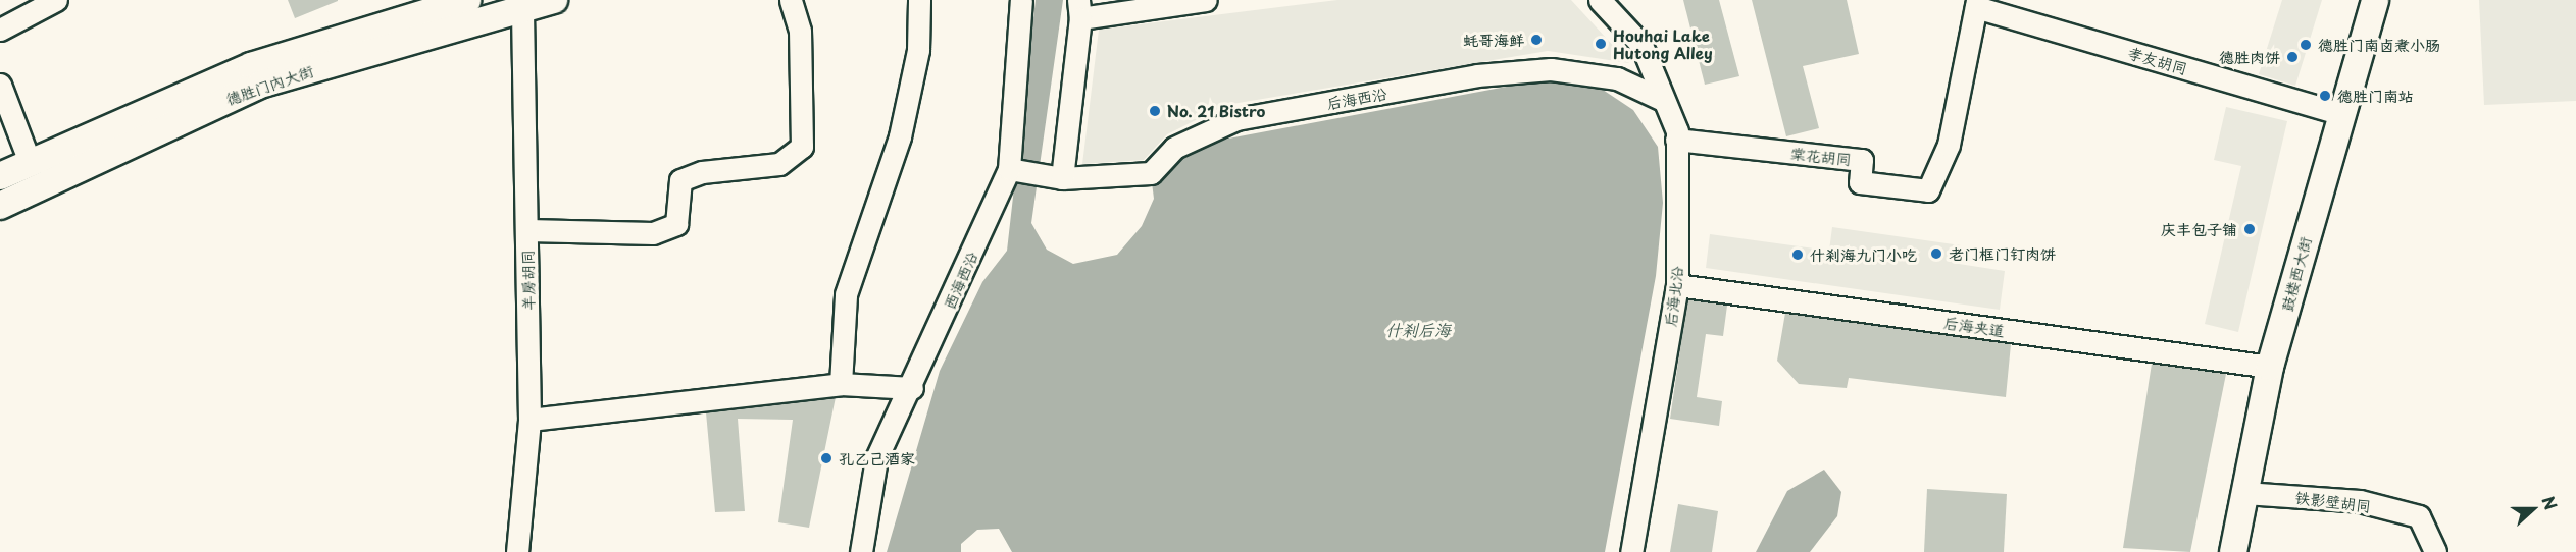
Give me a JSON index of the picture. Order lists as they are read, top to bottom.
{
  "streets": {
    "main road": ["德胜门内大街", "鼓楼西大街"],
    "street": [
      "孝友胡同",
      "后海西沿",
      "棠花胡同",
      "羊房胡同",
      "西海西沿",
      "后海北沿",
      "后海夹道",
      "铁影壁胡同"
    ]
  },
  "crossings": [
    ["孝友胡同", "棠花胡同"],
    ["孝友胡同", "鼓楼西大街"],
    ["德胜门内大街", "羊房胡同"],
    ["后海西沿", "西海西沿"],
    ["后海西沿", "后海北沿"],
    ["棠花胡同", "后海北沿"],
    ["鼓楼西大街", "后海夹道"],
    ["鼓楼西大街", "铁影壁胡同"],
    ["后海北沿", "后海夹道"]
  ],
  "water": ["什刹后海"],
  "places": [
    "蚝哥海鲜",
    "Houhai Lake Hutong Alley",
    "德胜门南卤煮小肠",
    "德胜肉饼",
    "德胜门南站",
    "No. 21 Bistro",
    "庆丰包子铺",
    "老门框门钉肉饼",
    "什刹海九门小吃",
    "孔乙己酒家"
  ],
  "north": "right"
}
